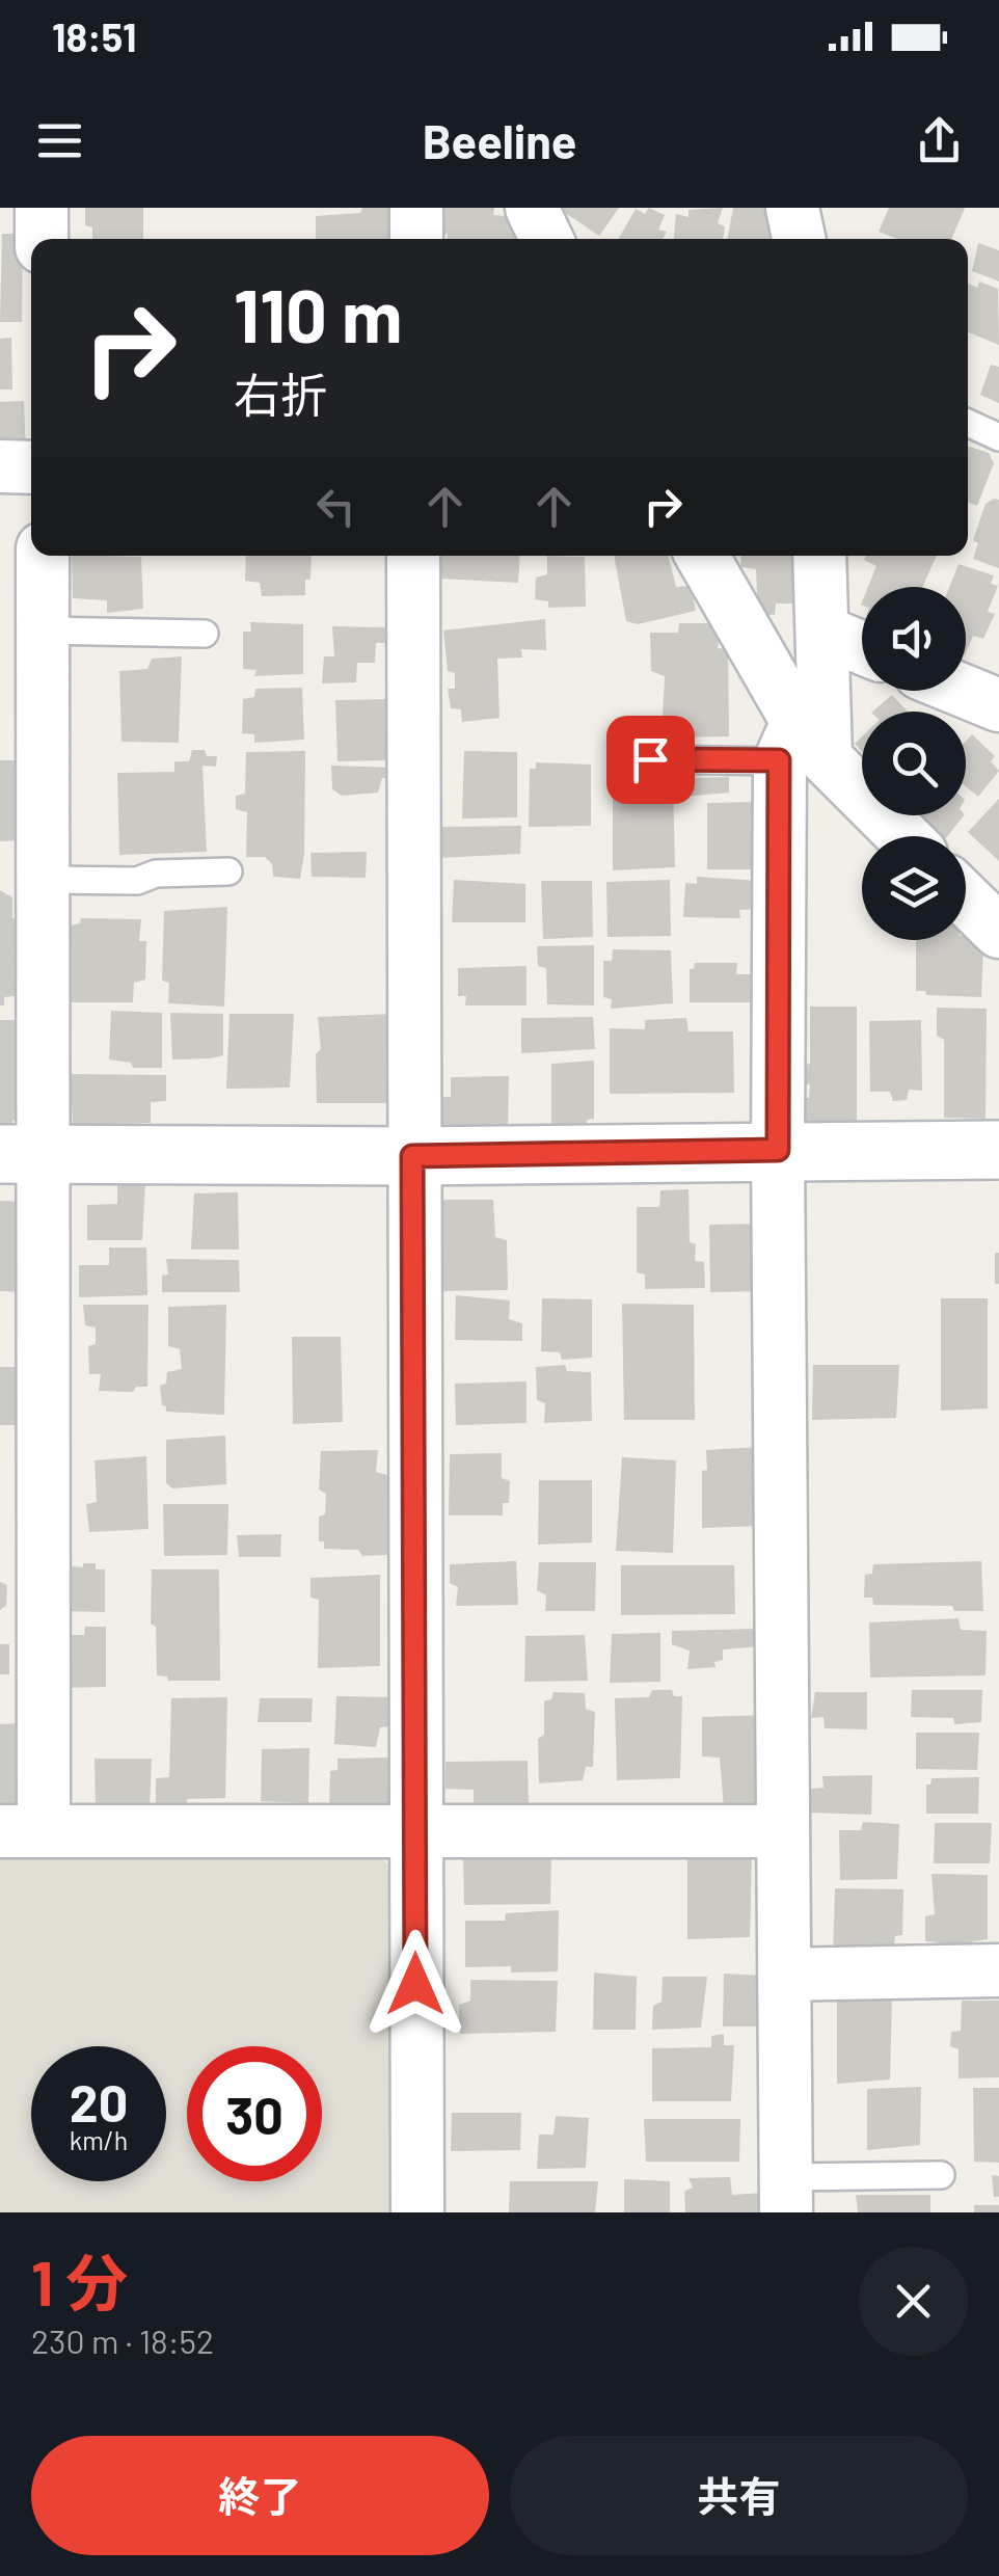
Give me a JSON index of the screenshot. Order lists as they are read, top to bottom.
{
  "page": {
    "status": "18:51",
    "header": "Beeline",
    "turn": ["110 m", "右折"],
    "speed": "20 km/h",
    "limit": "30",
    "heading": ["1 分", "230 m · 18:52"],
    "buttons": ["終了", "共有"]
  }
}
